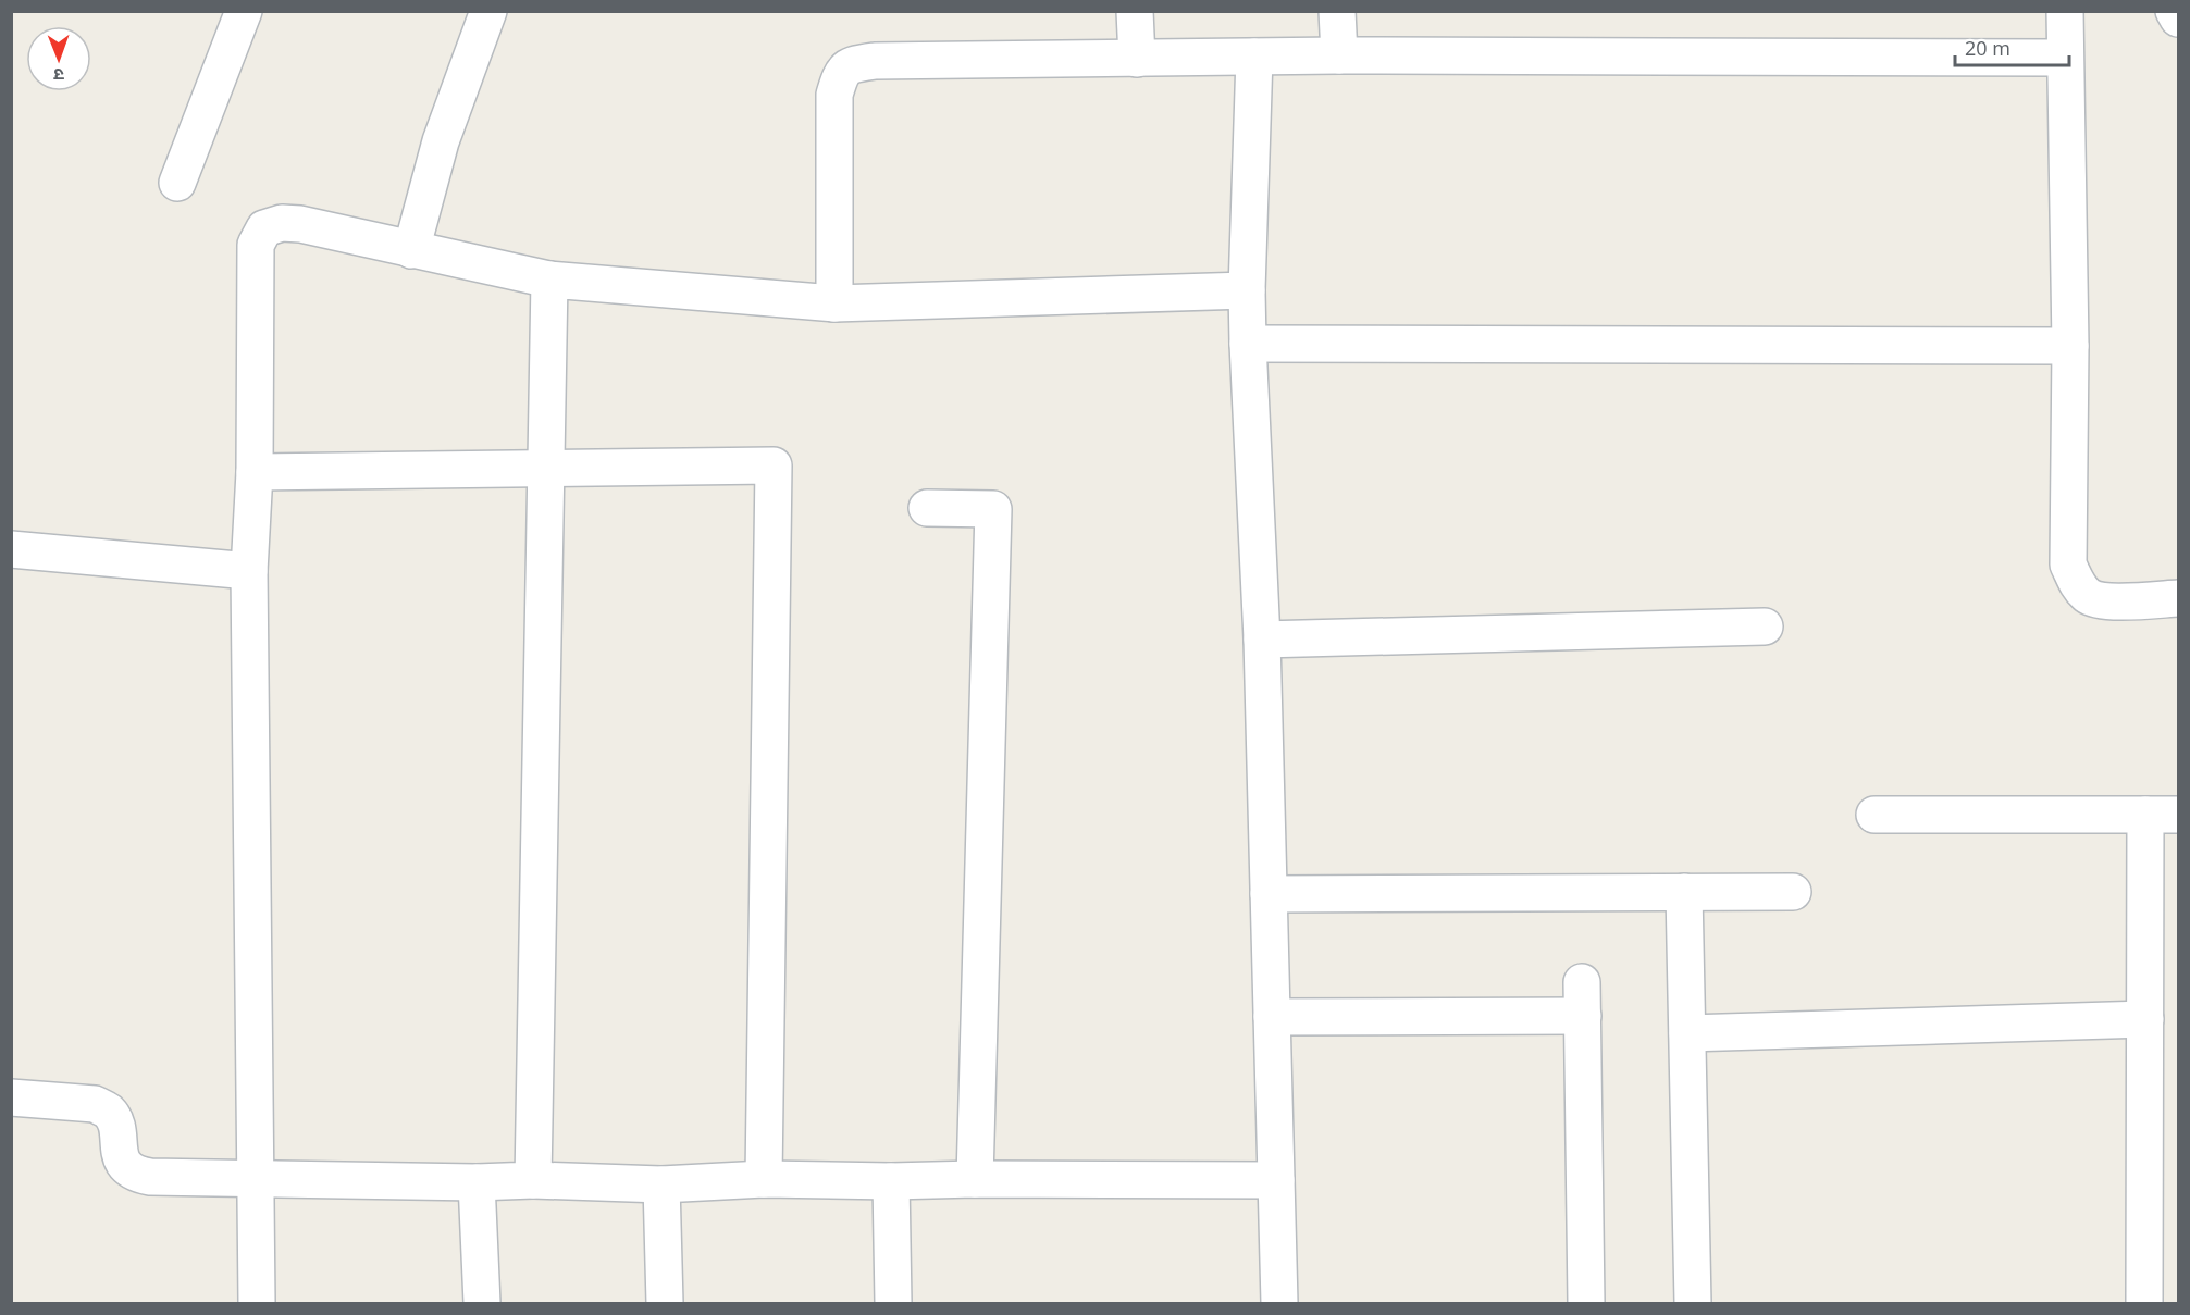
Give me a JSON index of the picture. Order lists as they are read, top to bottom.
{
  "scale_bar": "20 m",
  "north": "bottom"
}
